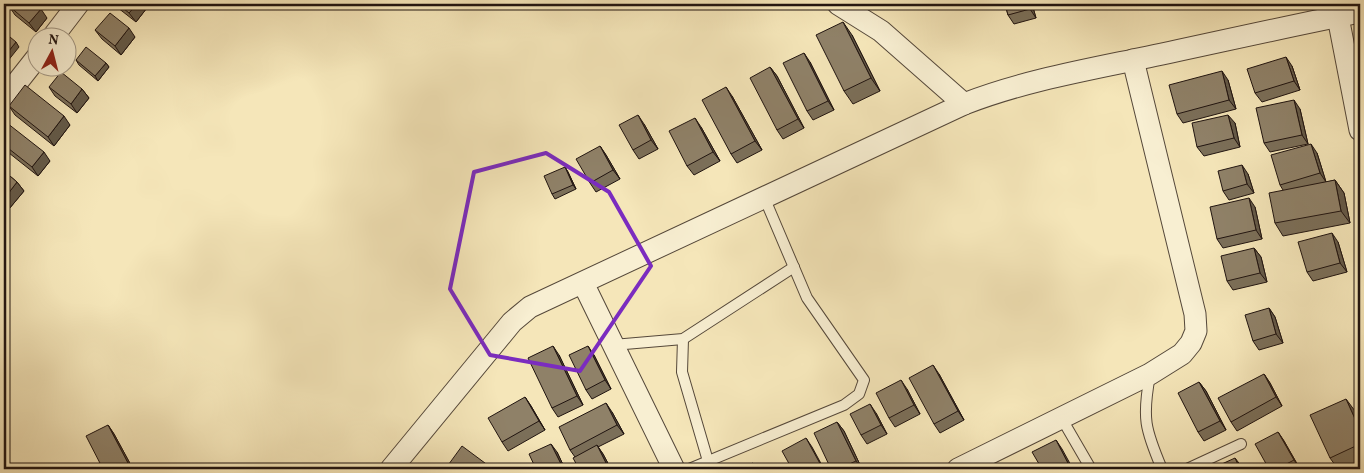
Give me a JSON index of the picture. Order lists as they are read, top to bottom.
{
  "north": "top"
}
